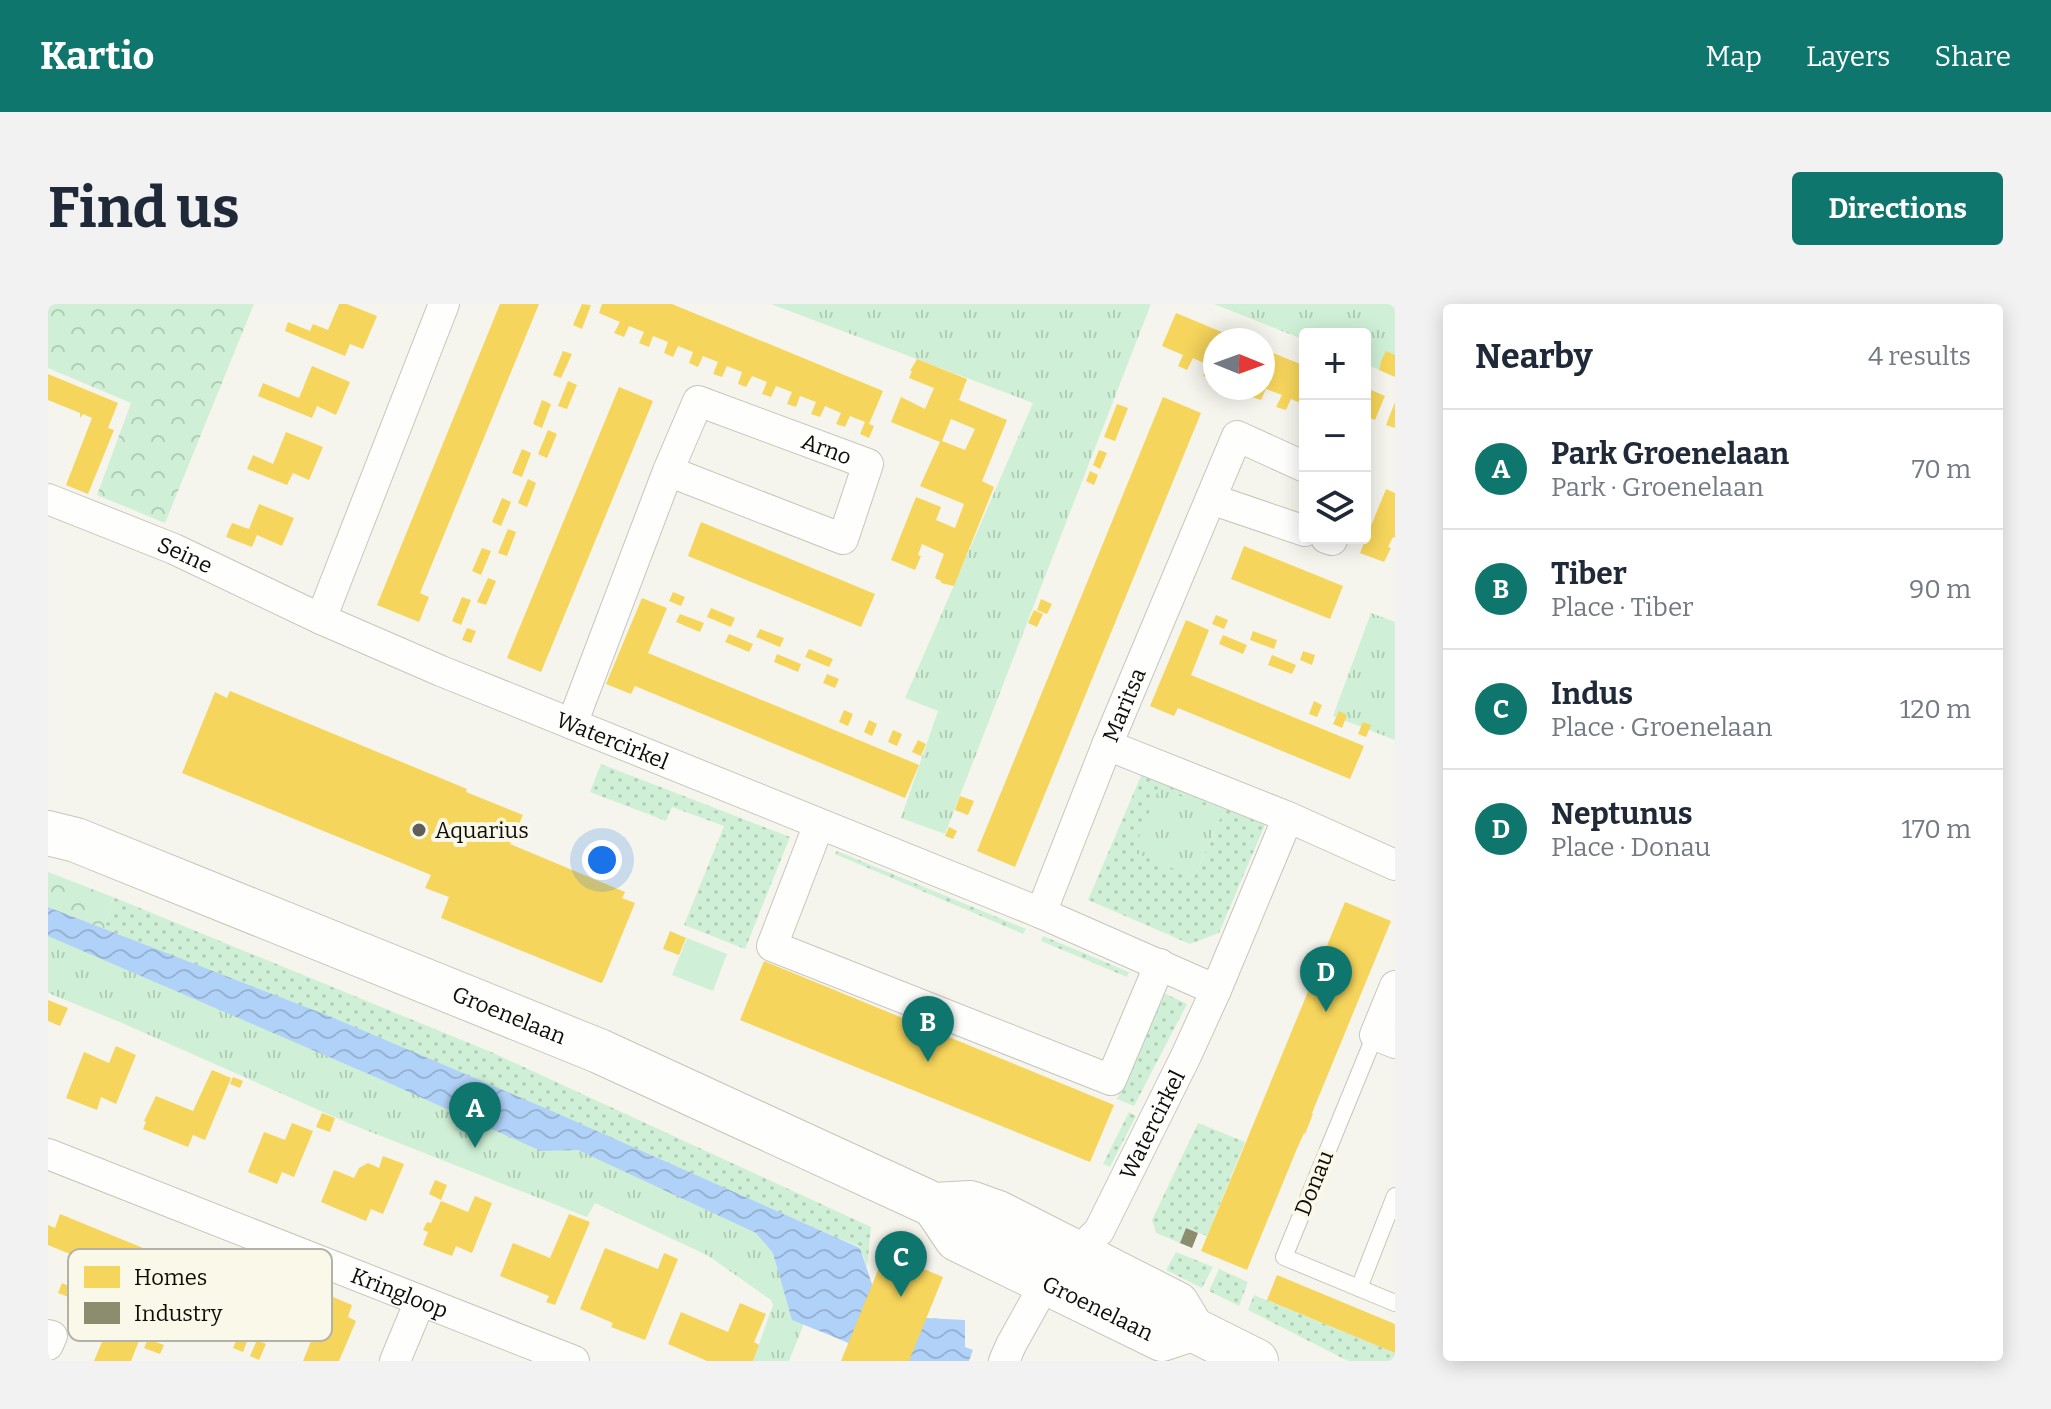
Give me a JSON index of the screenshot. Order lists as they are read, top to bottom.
{
  "streets": {
    "street": [
      "Arno",
      "Seine",
      "Maritsa",
      "Watercirkel",
      "Groenelaan",
      "Donau",
      "Kringloop"
    ]
  },
  "crossings": [
    ["Arno", "Watercirkel"],
    ["Seine", "Watercirkel"],
    ["Maritsa", "Watercirkel"],
    ["Watercirkel", "Groenelaan"]
  ],
  "places": ["Aquarius"],
  "legend": ["Homes", "Industry"],
  "north": "right",
  "page": {
    "header": "Kartio",
    "nav": ["Map", "Layers", "Share"],
    "buttons": "Directions",
    "title": "Find us",
    "heading": ["Nearby", "4 results"],
    "map_buttons": ["+", "−"],
    "list": [
      {
        "mark": "A",
        "name": "Park Groenelaan",
        "note": "Park · Groenelaan",
        "value": "70 m"
      },
      {
        "mark": "B",
        "name": "Tiber",
        "note": "Place · Tiber",
        "value": "90 m"
      },
      {
        "mark": "C",
        "name": "Indus",
        "note": "Place · Groenelaan",
        "value": "120 m"
      },
      {
        "mark": "D",
        "name": "Neptunus",
        "note": "Place · Donau",
        "value": "170 m"
      }
    ],
    "pins": [
      "D",
      "B",
      "A",
      "C"
    ]
  }
}
